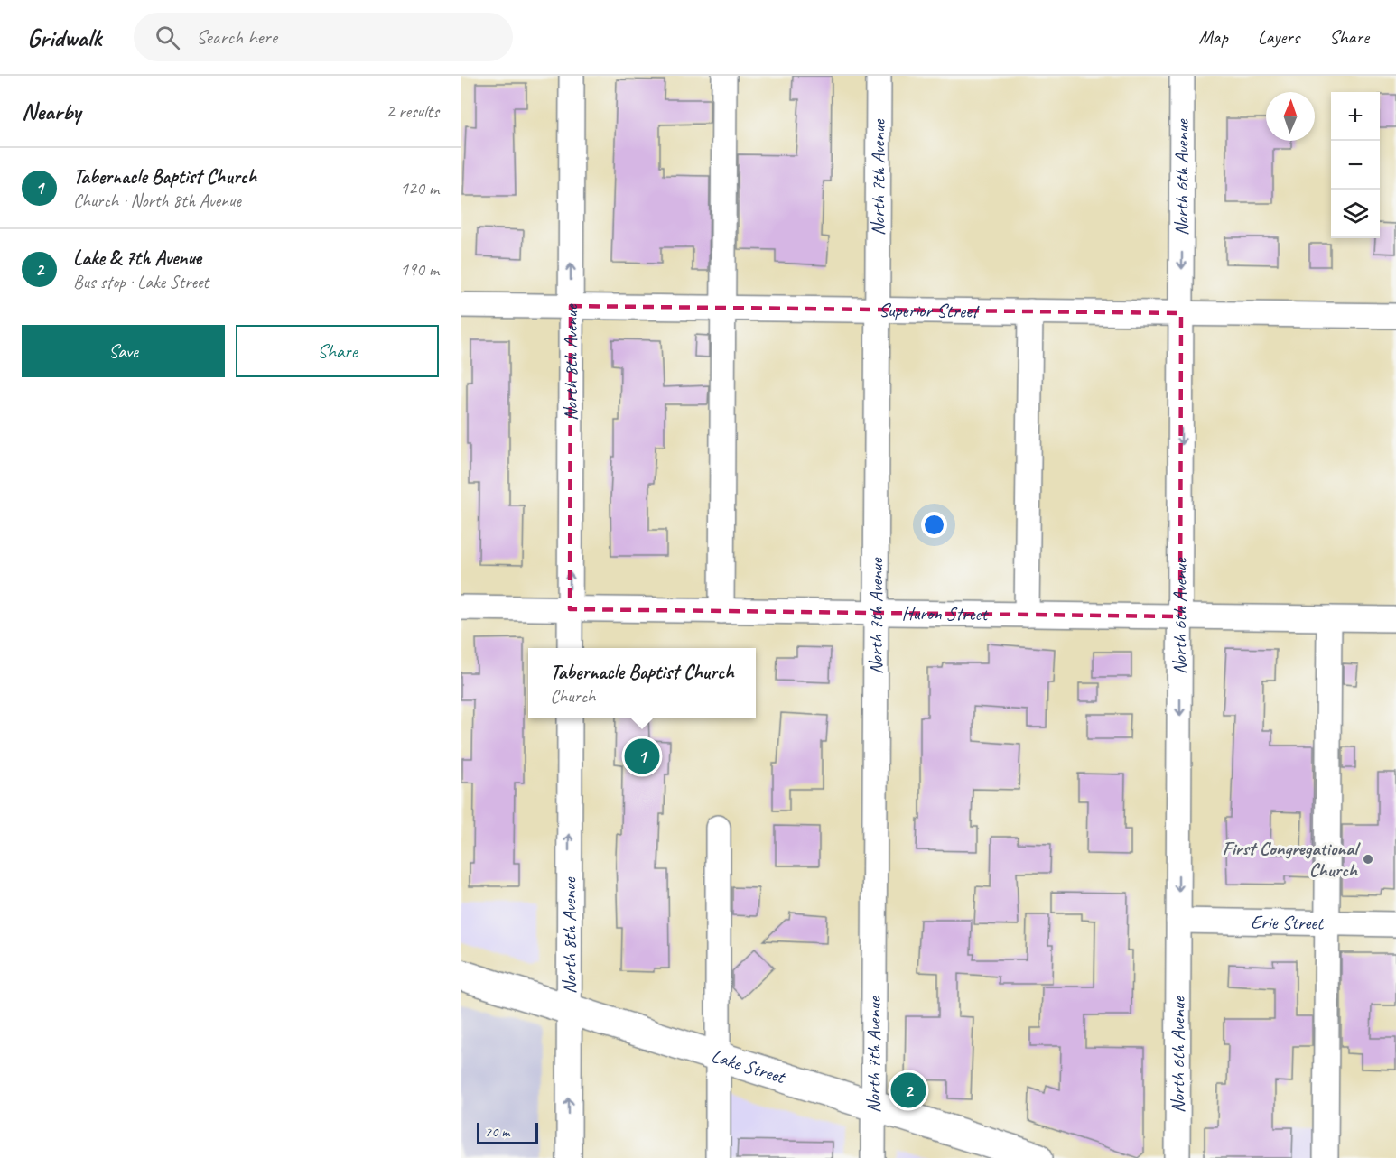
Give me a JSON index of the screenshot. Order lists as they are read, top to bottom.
{
  "streets": {
    "main road": ["Lake Street"],
    "street": [
      "North 7th Avenue",
      "North 6th Avenue",
      "Superior Street",
      "North 8th Avenue",
      "Huron Street",
      "Erie Street"
    ]
  },
  "crossings": [
    ["North 7th Avenue", "Superior Street"],
    ["North 7th Avenue", "Huron Street"],
    ["North 7th Avenue", "Lake Street"],
    ["North 6th Avenue", "Superior Street"],
    ["North 6th Avenue", "Huron Street"],
    ["North 6th Avenue", "Erie Street"],
    ["Superior Street", "North 8th Avenue"],
    ["North 8th Avenue", "Huron Street"],
    ["North 8th Avenue", "Lake Street"]
  ],
  "places": ["First Congregational Church"],
  "scale_bar": "20 m",
  "north": "top",
  "page": {
    "header": "Gridwalk",
    "search": "Search here",
    "nav": ["Map", "Layers", "Share"],
    "heading": ["Nearby", "2 results"],
    "map_buttons": ["+", "−"],
    "list": [
      {
        "mark": "1",
        "name": "Tabernacle Baptist Church",
        "note": "Church · North 8th Avenue",
        "value": "120 m"
      },
      {
        "mark": "2",
        "name": "Lake & 7th Avenue",
        "note": "Bus stop · Lake Street",
        "value": "190 m"
      }
    ],
    "buttons": ["Save", "Share"],
    "popup": ["Tabernacle Baptist Church", "Church"],
    "pins": ["1", "2"],
    "scale": "20 m"
  }
}
